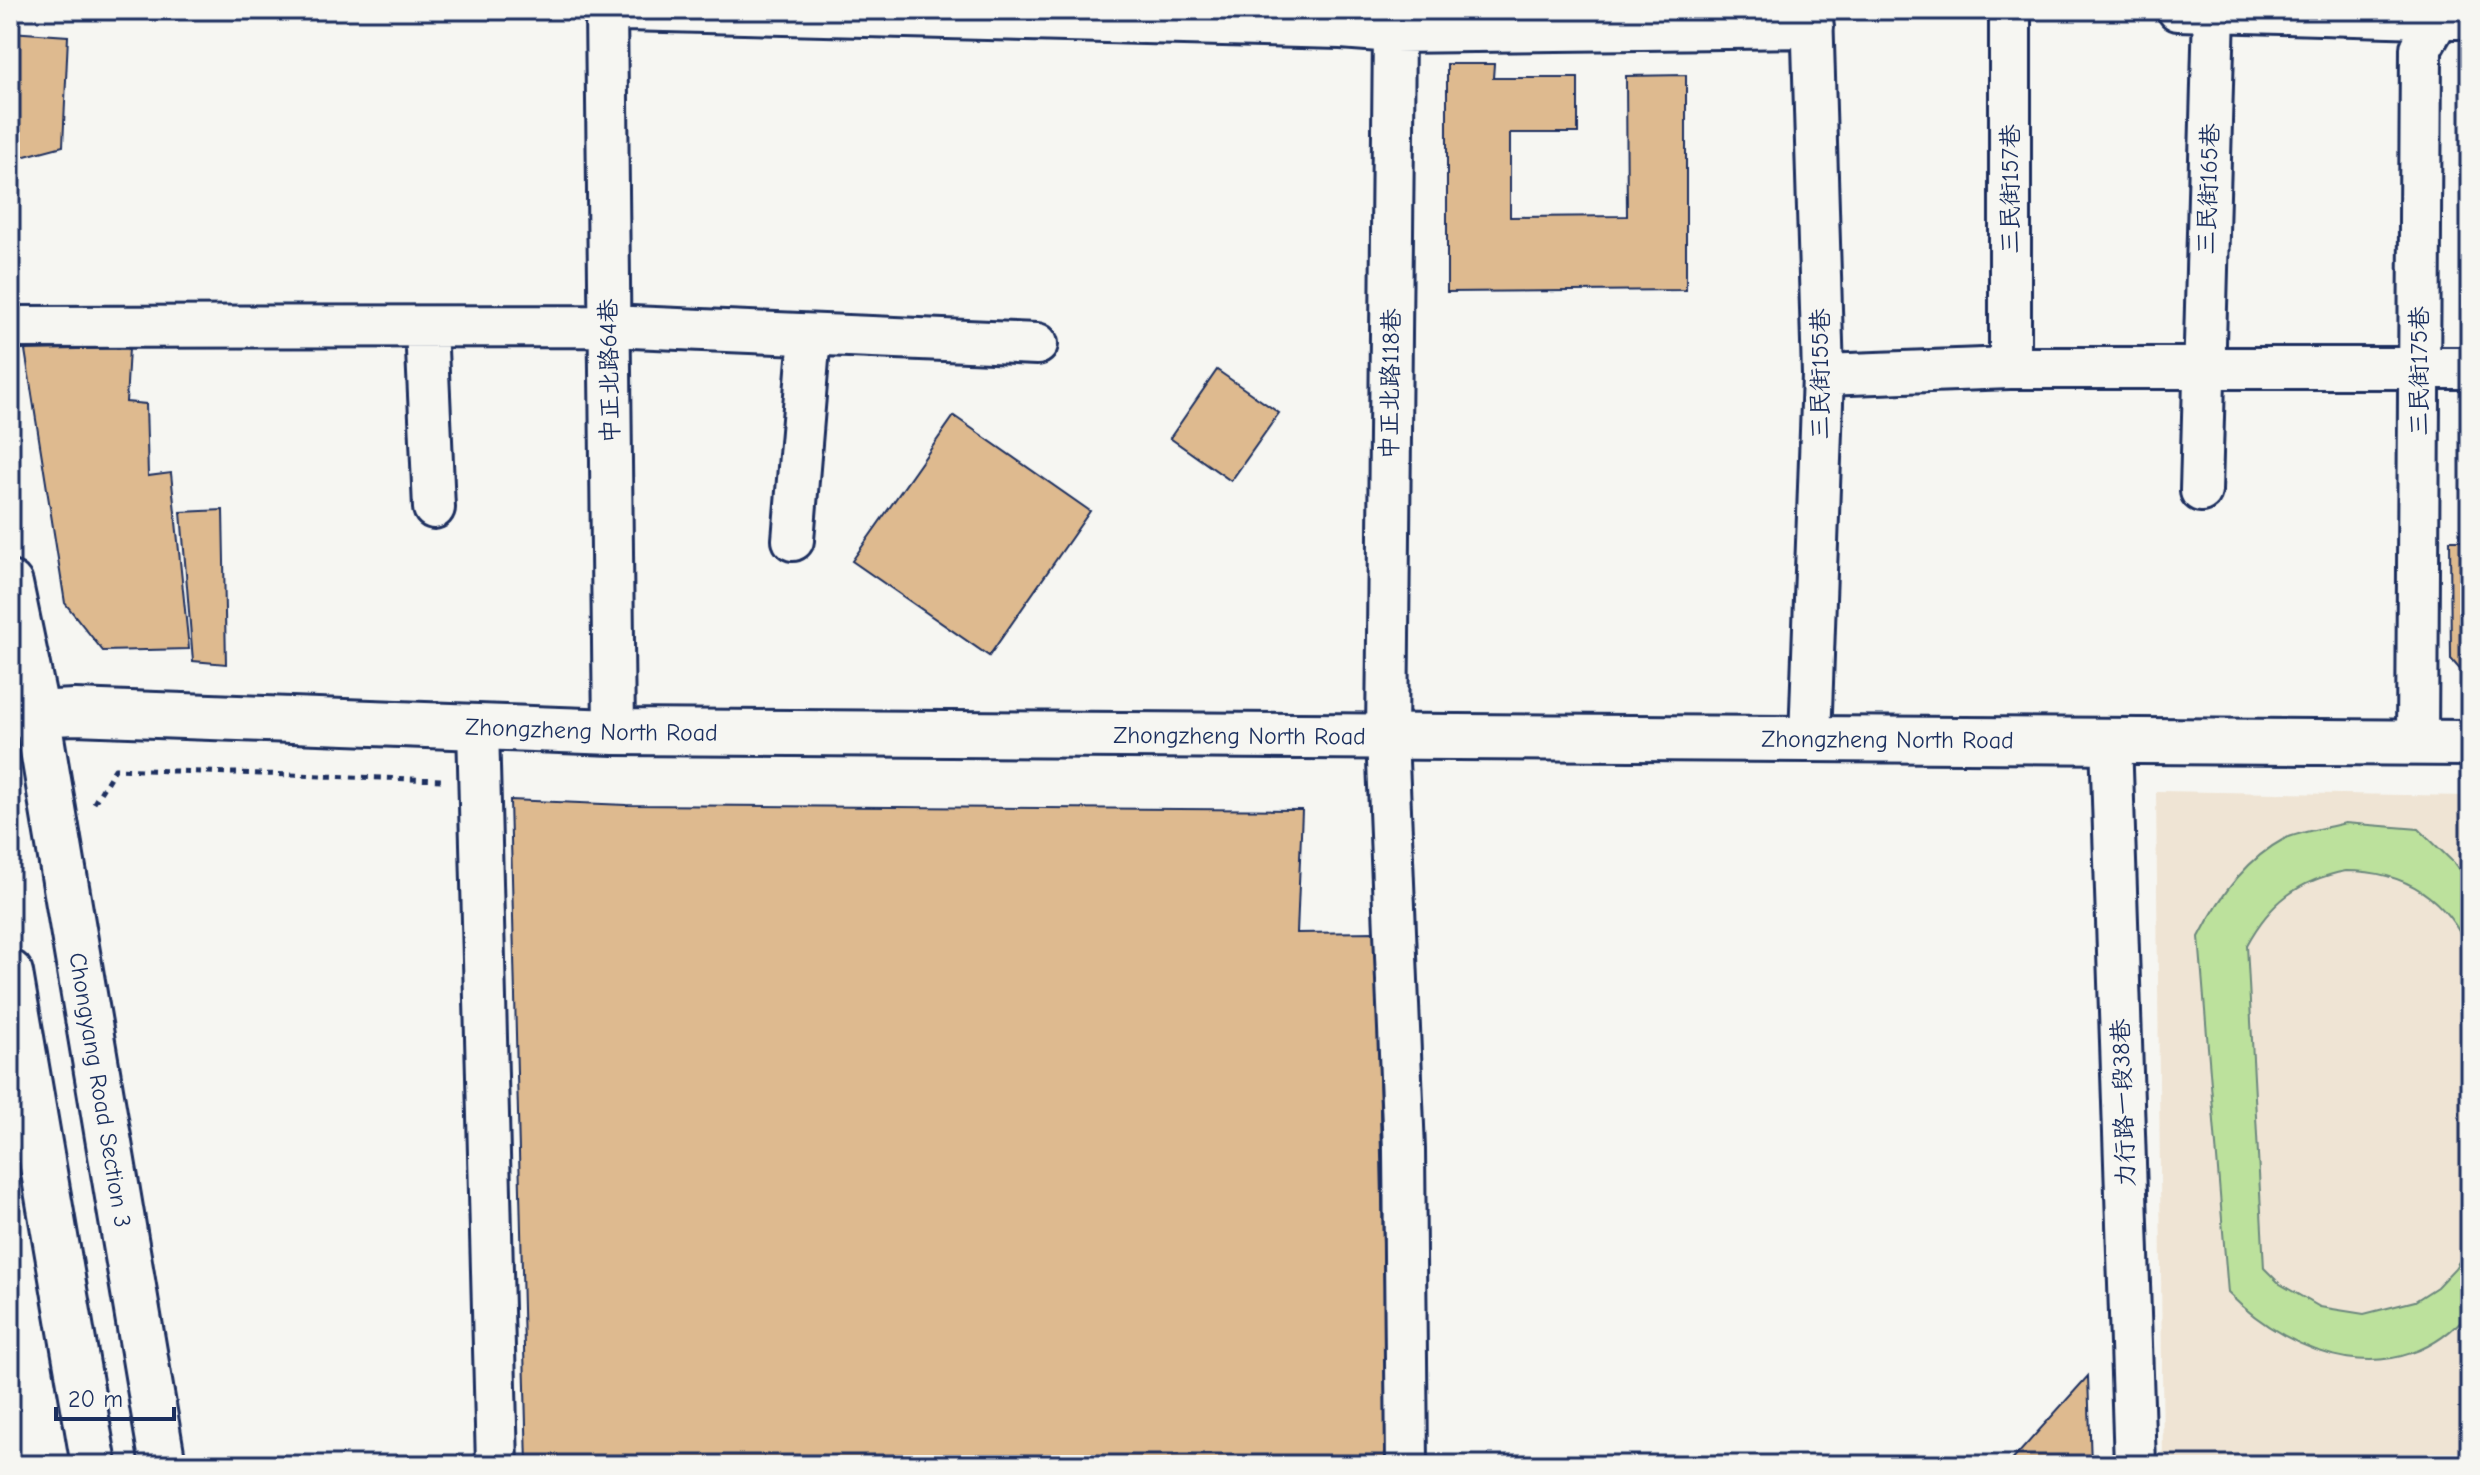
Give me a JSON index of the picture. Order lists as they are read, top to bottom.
{
  "streets": {
    "main road": ["Zhongzheng North Road", "Chongyang Road Section 3"],
    "street": [
      "三民街157巷",
      "三民街165巷",
      "中正北路64巷",
      "三民街175巷",
      "三民街155巷",
      "中正北路118巷",
      "力行路一段38巷"
    ]
  },
  "crossings": [
    ["中正北路64巷", "Zhongzheng North Road"],
    ["三民街175巷", "Zhongzheng North Road"],
    ["三民街155巷", "Zhongzheng North Road"],
    ["中正北路118巷", "Zhongzheng North Road"],
    ["Zhongzheng North Road", "Chongyang Road Section 3"],
    ["Zhongzheng North Road", "力行路一段38巷"]
  ],
  "scale_bar": "20 m"
}
